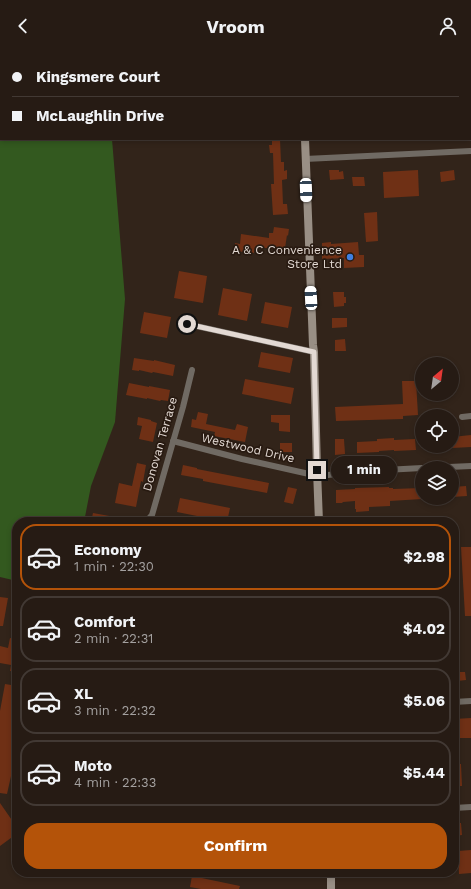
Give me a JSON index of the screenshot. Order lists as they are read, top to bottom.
{
  "streets": {
    "street": ["Donovan Terrace", "Westwood Drive"]
  },
  "crossings": [
    ["Donovan Terrace", "Westwood Drive"]
  ],
  "places": ["A & C Convenience Store Ltd"],
  "north": "top right",
  "page": {
    "header": "Vroom",
    "banner": ["Kingsmere Court", "McLaughlin Drive"],
    "bubble": "1 min",
    "list": [
      {
        "name": "Economy",
        "note": "1 min · 22:30",
        "value": "$2.98"
      },
      {
        "name": "Comfort",
        "note": "2 min · 22:31",
        "value": "$4.02"
      },
      {
        "name": "XL",
        "note": "3 min · 22:32",
        "value": "$5.06"
      },
      {
        "name": "Moto",
        "note": "4 min · 22:33",
        "value": "$5.44"
      }
    ],
    "buttons": "Confirm"
  }
}
